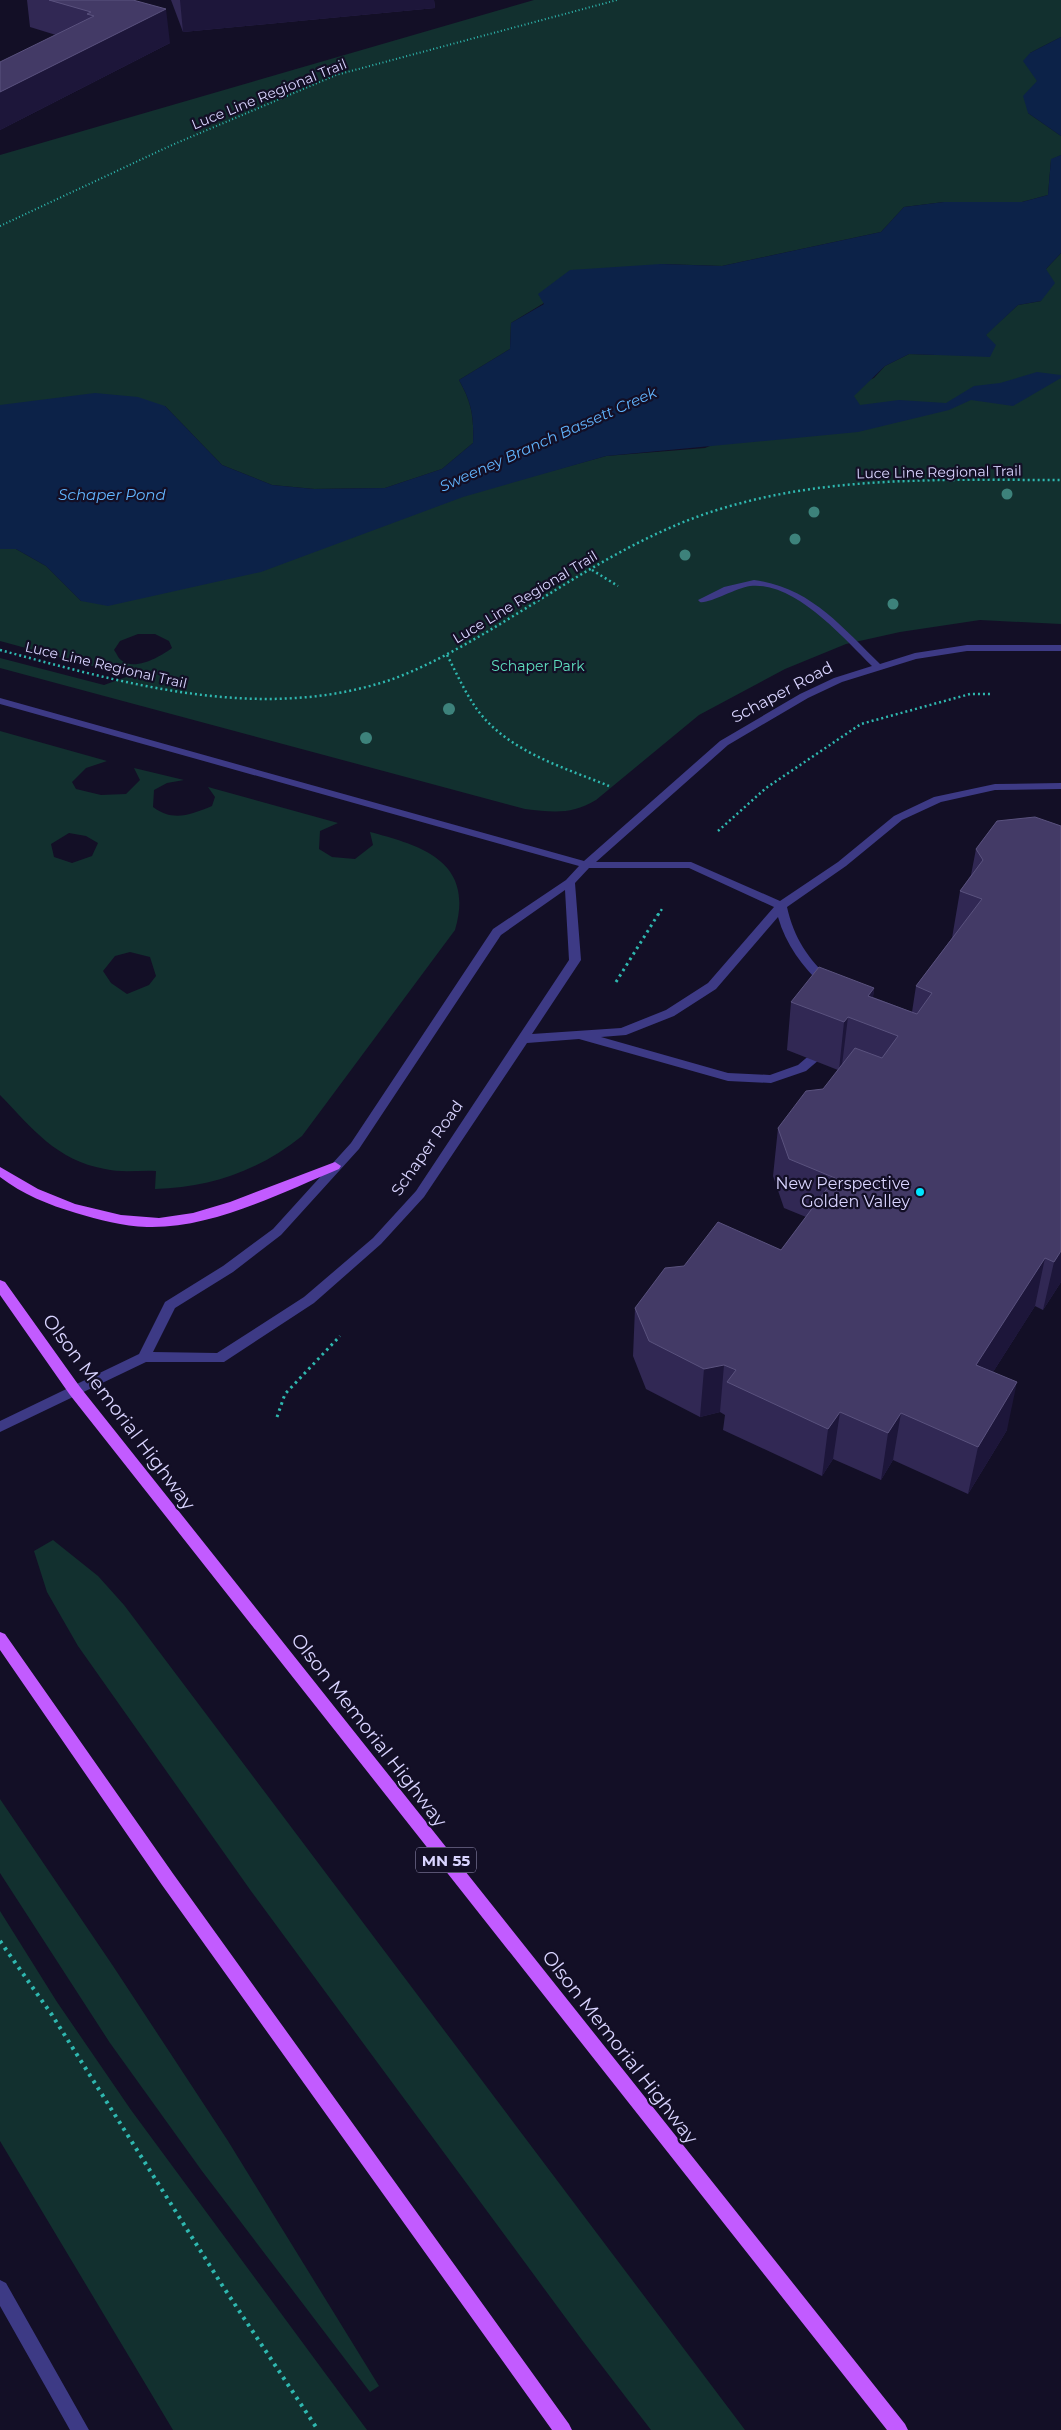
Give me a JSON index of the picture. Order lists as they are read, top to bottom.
{
  "streets": {
    "main road": ["Olson Memorial Highway", "MN 55"],
    "street": ["Schaper Road"],
    "path": ["Luce Line Regional Trail"]
  },
  "crossings": [
    ["Schaper Road", "Olson Memorial Highway"]
  ],
  "water": ["Sweeney Branch Bassett Creek", "Schaper Pond"],
  "parks": ["Schaper Park"],
  "places": ["New Perspective Golden Valley"]
}
